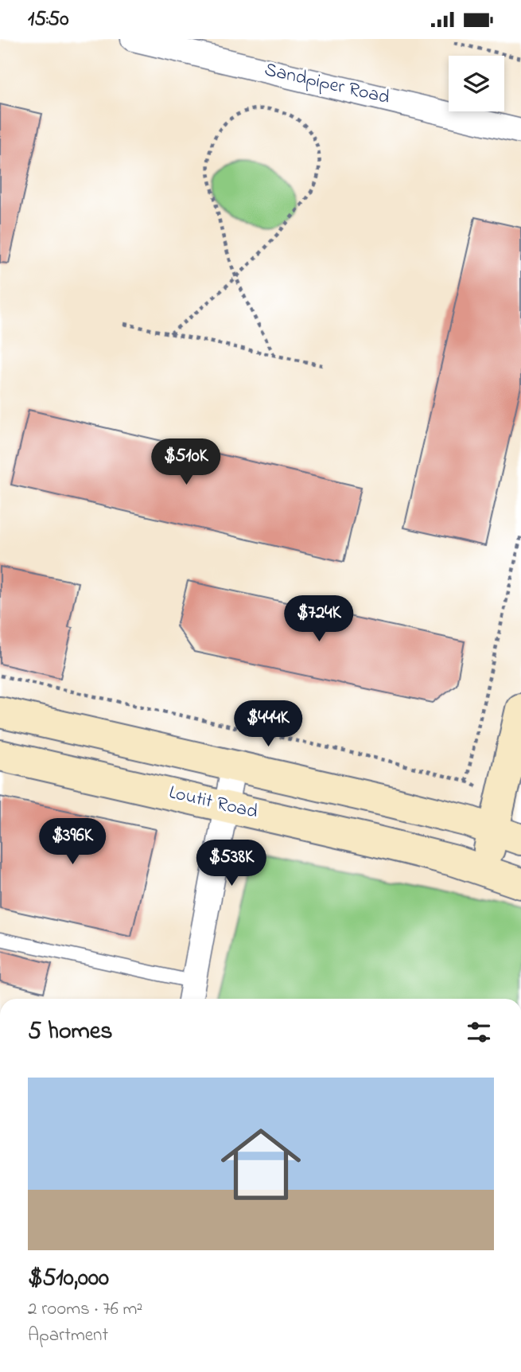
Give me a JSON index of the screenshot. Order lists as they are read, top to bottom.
{
  "streets": {
    "street": ["Sandpiper Road", "Loutit Road"]
  },
  "page": {
    "status": "15:50",
    "price": [
      "$510K",
      "$724K",
      "$444K",
      "$396K",
      "$538K"
    ],
    "heading": "5 homes",
    "list": [
      {
        "name": "$510,000",
        "note": "2 rooms · 76 m² · Apartment"
      }
    ]
  }
}
